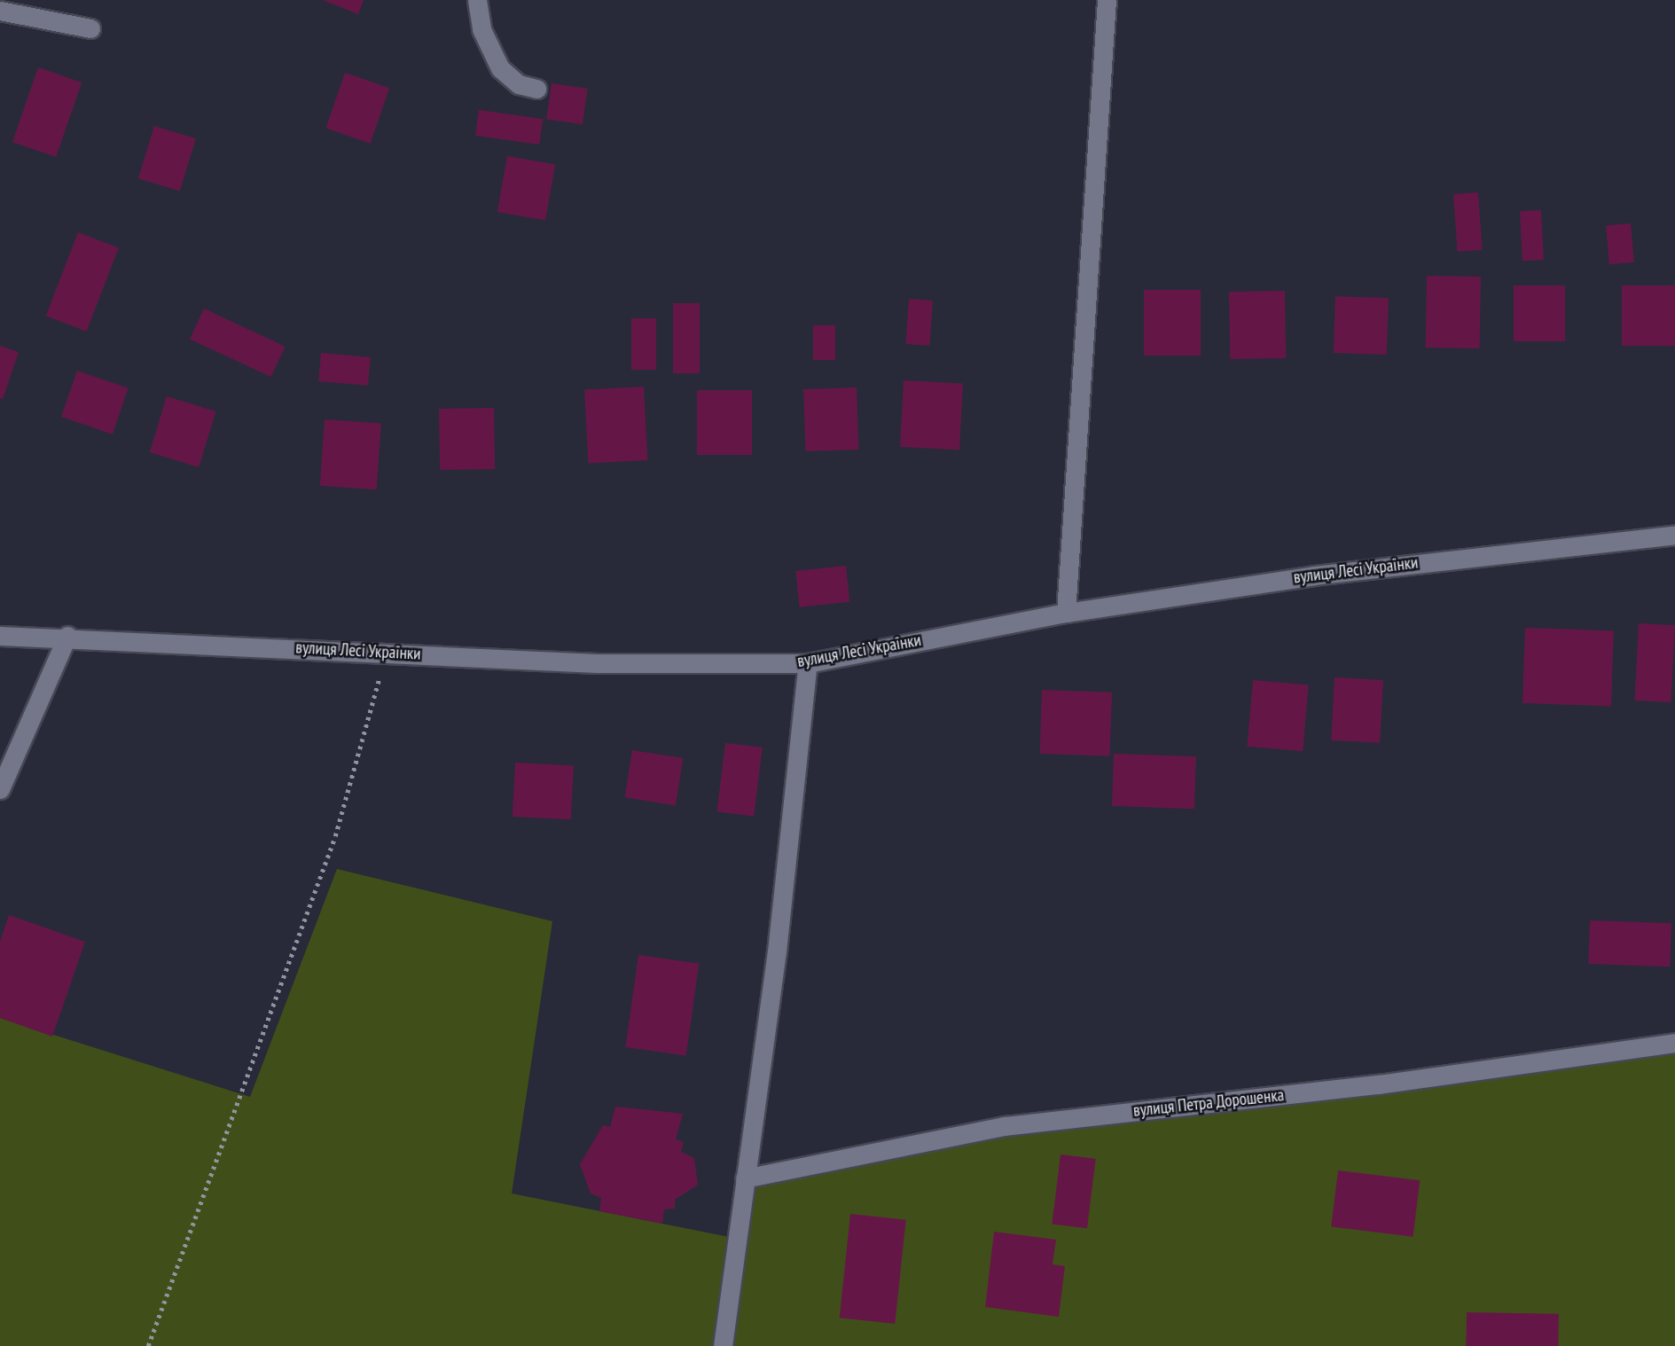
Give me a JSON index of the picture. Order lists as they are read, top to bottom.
{
  "streets": {
    "street": ["вулиця Лесі Українки", "вулиця Петра Дорошенка"]
  }
}
